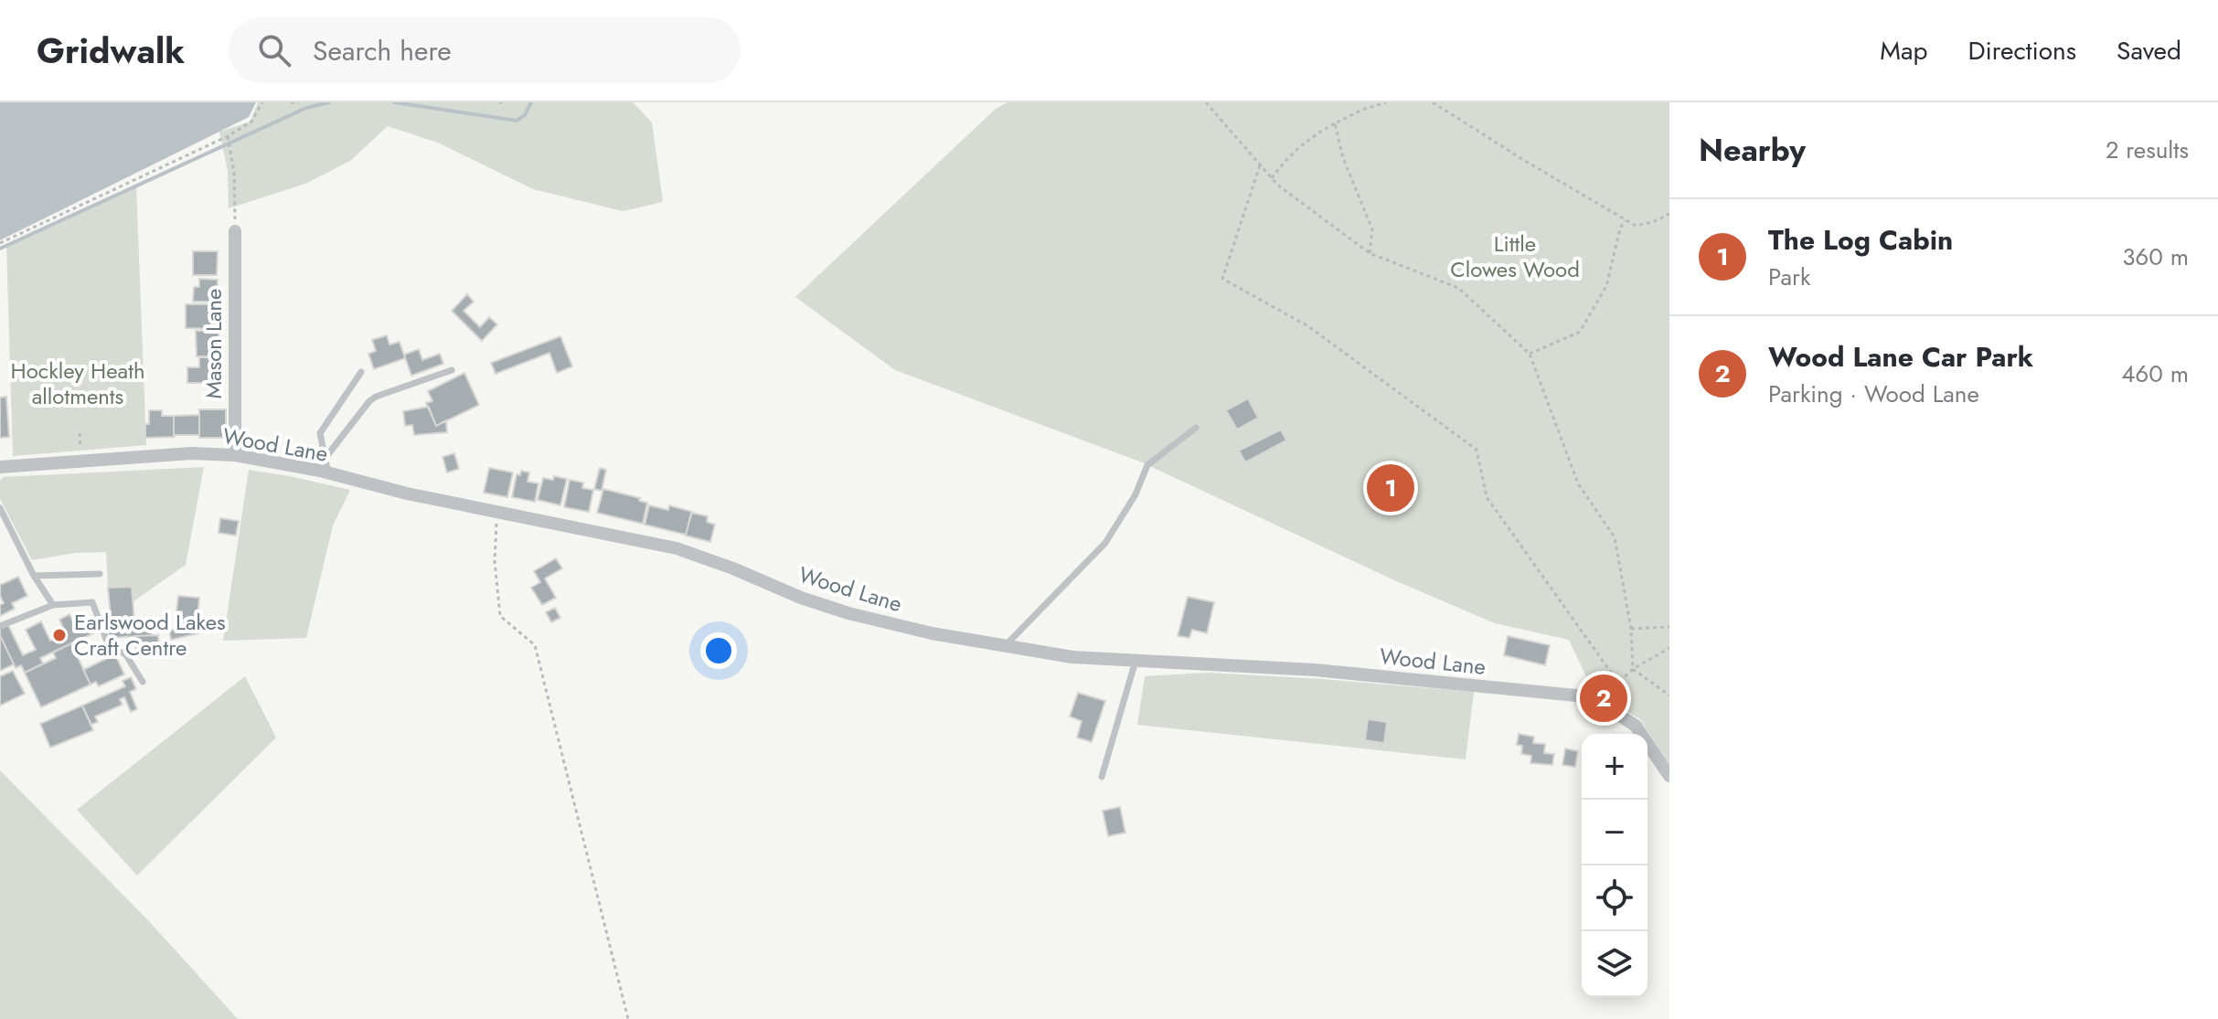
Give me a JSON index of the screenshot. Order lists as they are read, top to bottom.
{
  "streets": {
    "street": ["Mason Lane", "Wood Lane"]
  },
  "crossings": [
    ["Mason Lane", "Wood Lane"]
  ],
  "parks": ["Little Clowes Wood", "Hockley Heath allotments"],
  "places": ["Earlswood Lakes Craft Centre"],
  "page": {
    "header": "Gridwalk",
    "search": "Search here",
    "nav": ["Map", "Directions", "Saved"],
    "heading": ["Nearby", "2 results"],
    "list": [
      {
        "mark": "1",
        "name": "The Log Cabin",
        "note": "Park",
        "value": "360 m"
      },
      {
        "mark": "2",
        "name": "Wood Lane Car Park",
        "note": "Parking · Wood Lane",
        "value": "460 m"
      }
    ],
    "pins": ["1", "2"],
    "map_buttons": ["+", "−"]
  }
}
